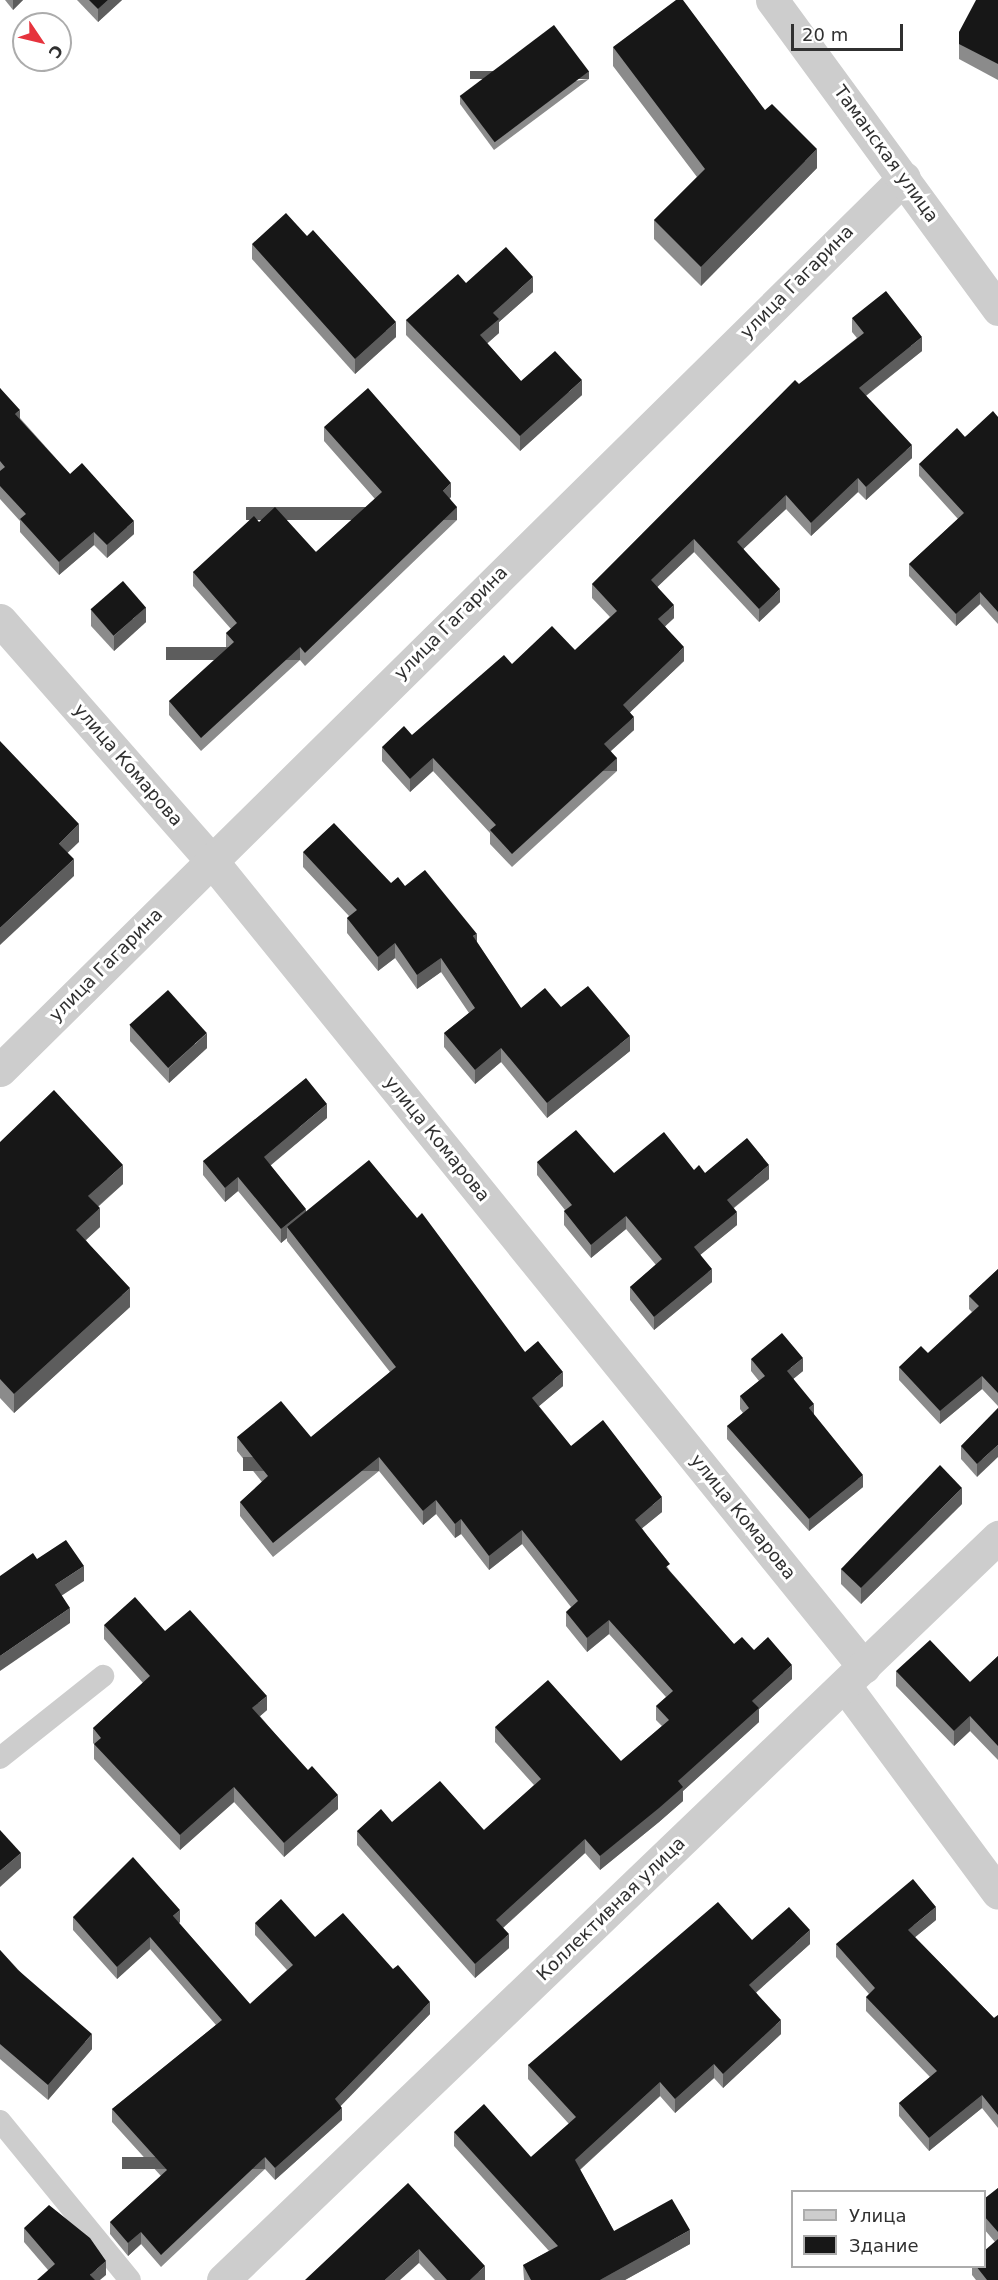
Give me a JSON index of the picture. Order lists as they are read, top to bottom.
{
  "streets": {
    "street": [
      "Таманская улица",
      "улица Гагарина",
      "улица Комарова",
      "Коллективная улица"
    ]
  },
  "crossings": [
    ["Таманская улица", "улица Гагарина"],
    ["улица Гагарина", "улица Комарова"],
    ["улица Комарова", "Коллективная улица"]
  ],
  "legend": ["Улица", "Здание"],
  "scale_bar": "20 m",
  "north": "bottom right"
}
